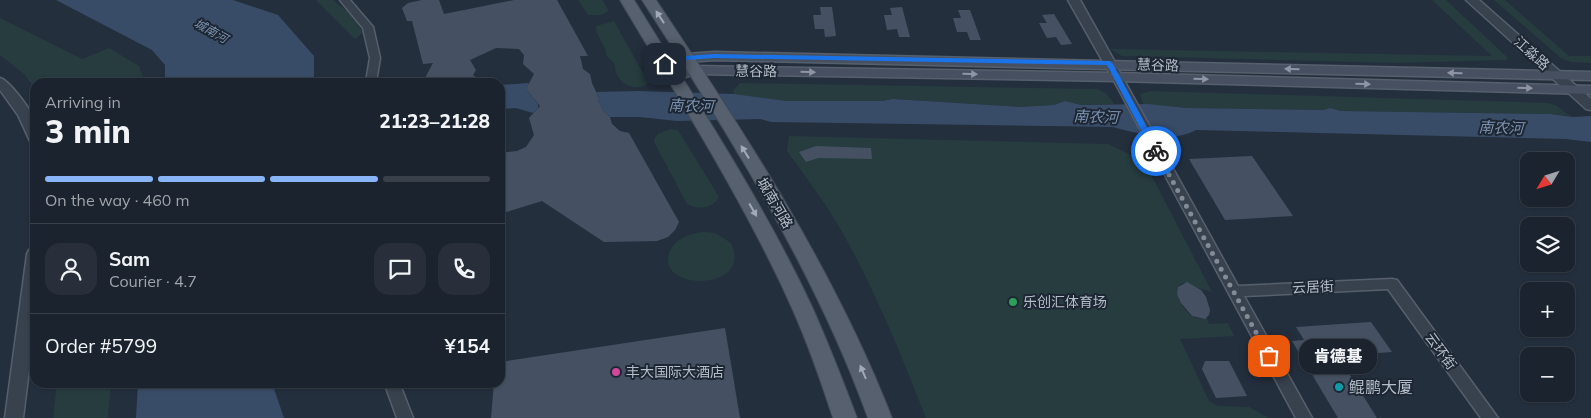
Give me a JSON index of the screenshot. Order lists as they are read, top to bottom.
{
  "streets": {
    "main road": ["慧谷路", "城南河路"],
    "street": ["江淼路", "云居街", "云环街"]
  },
  "crossings": [
    ["江淼路", "慧谷路"],
    ["慧谷路", "城南河路"],
    ["云居街", "云环街"]
  ],
  "water": ["城南河", "南农河"],
  "places": [
    "乐创汇体育场",
    "肯德基",
    "丰大国际大酒店",
    "鲲鹏大厦"
  ],
  "north": "bottom left",
  "page": {
    "heading": ["3 min", "Arriving in", "21:23–21:28"],
    "panel": [
      "Sam",
      "Courier · 4.7",
      "Order #5799",
      "¥154"
    ],
    "map_buttons": ["+", "−"],
    "bar": "On the way · 460 m",
    "bubble": "肯德基"
  }
}
